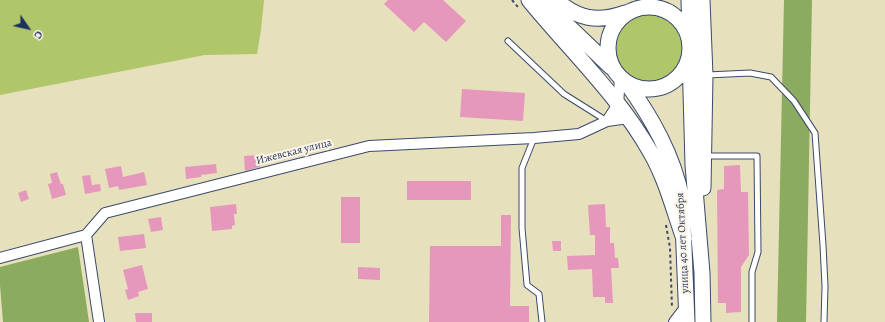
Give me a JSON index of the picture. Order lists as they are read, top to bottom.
{
  "streets": {
    "main road": ["улица 40 лет Октября"],
    "street": ["Ижевская улица"]
  },
  "north": "bottom right"
}
